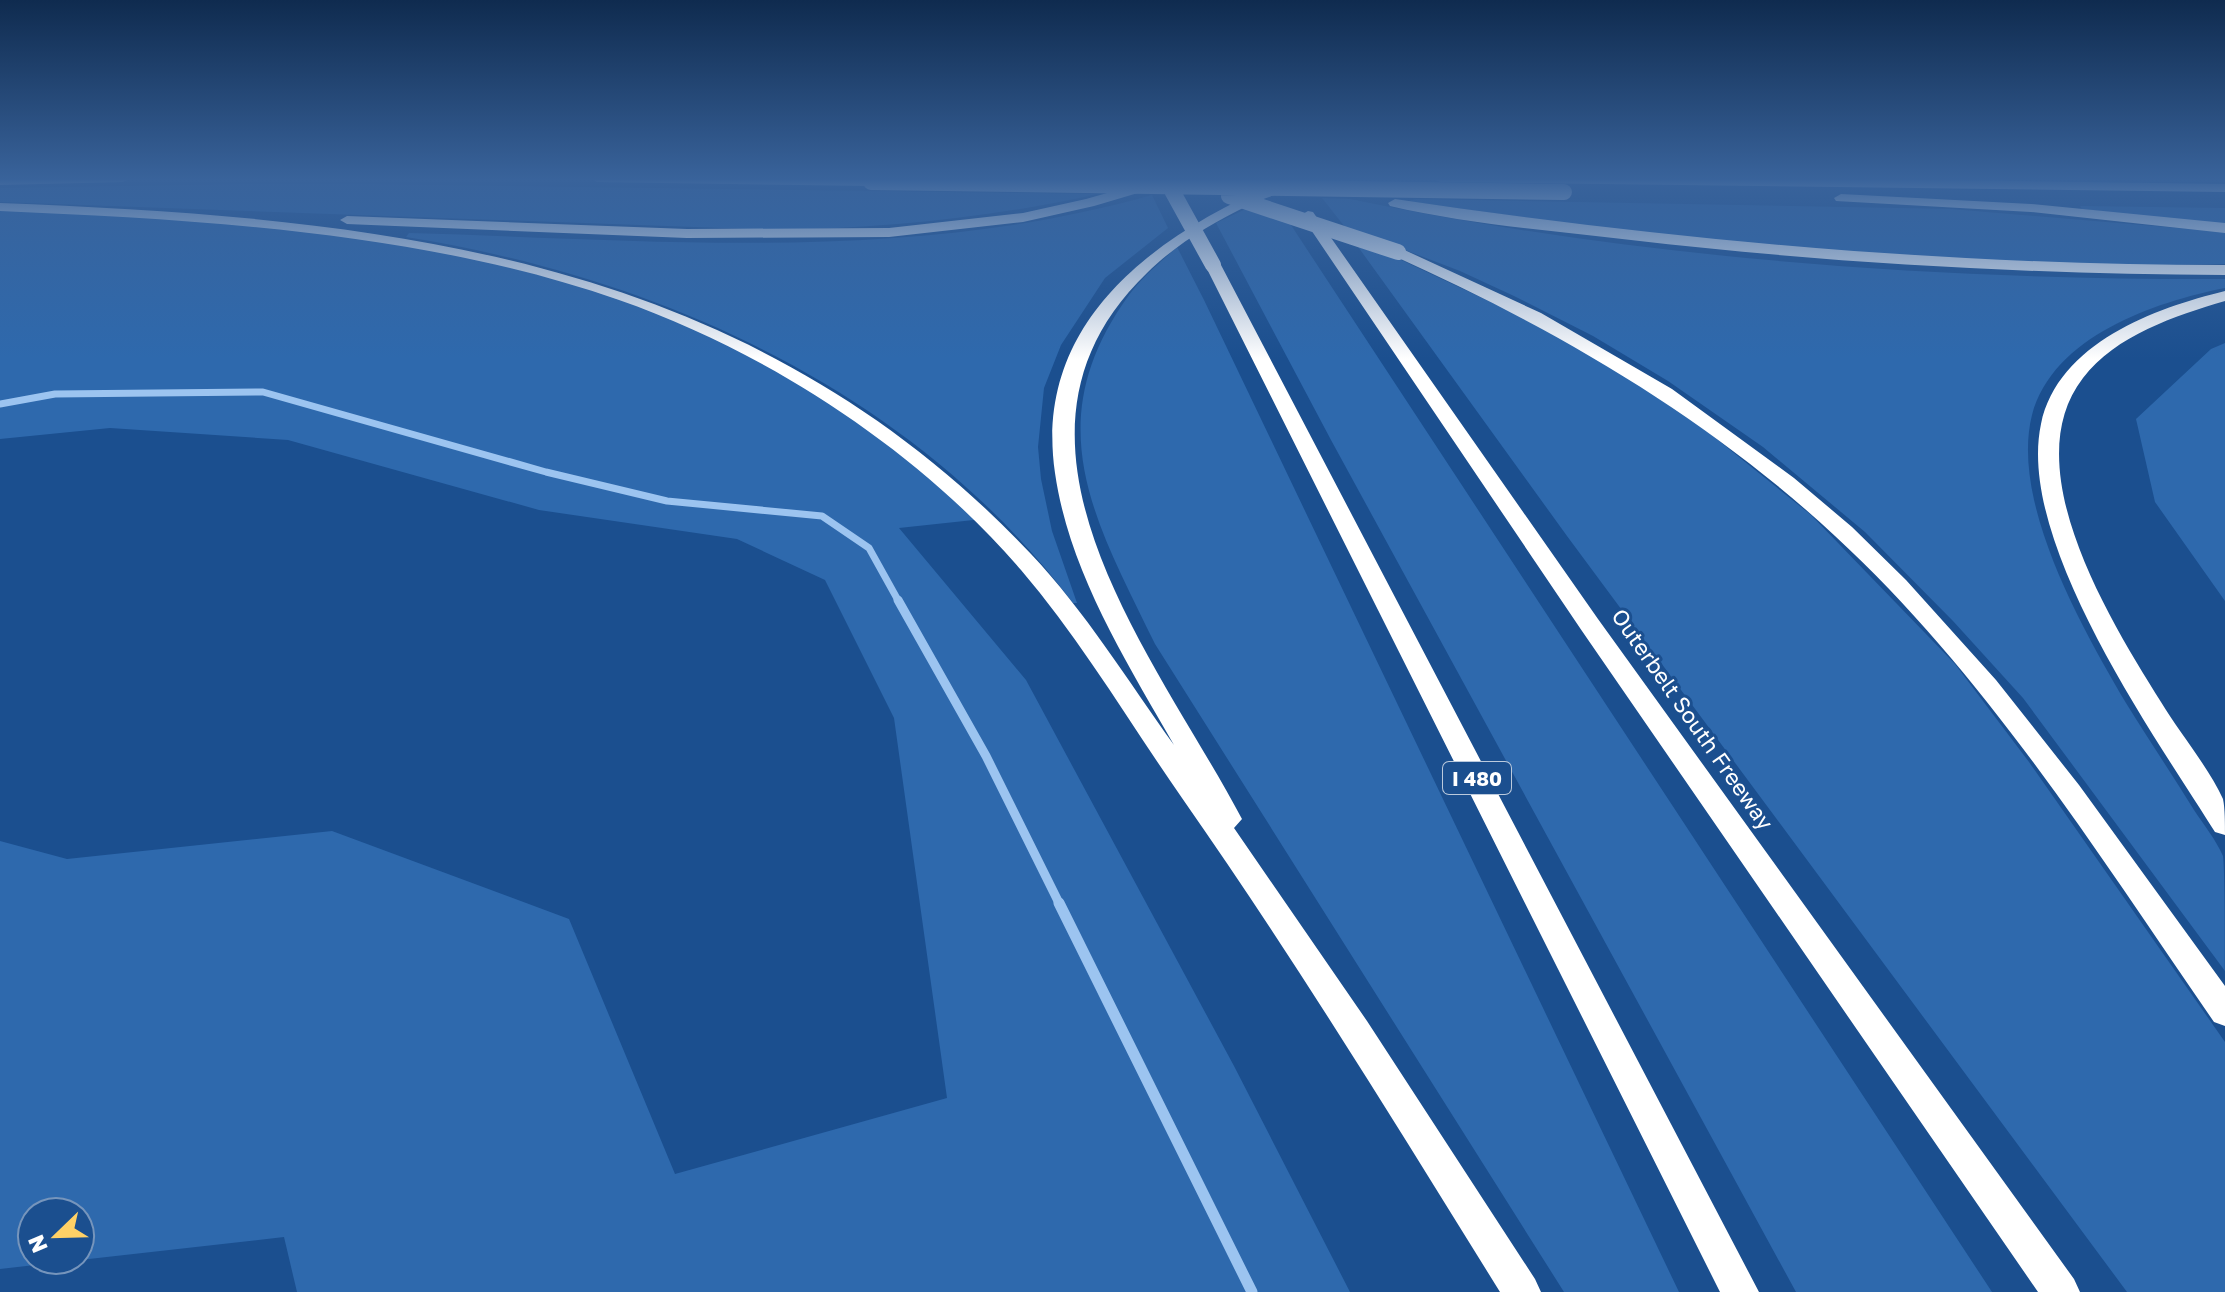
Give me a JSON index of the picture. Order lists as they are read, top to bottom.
{
  "streets": {
    "highway": ["Outerbelt South Freeway", "I 480"]
  },
  "north": "bottom left"
}
